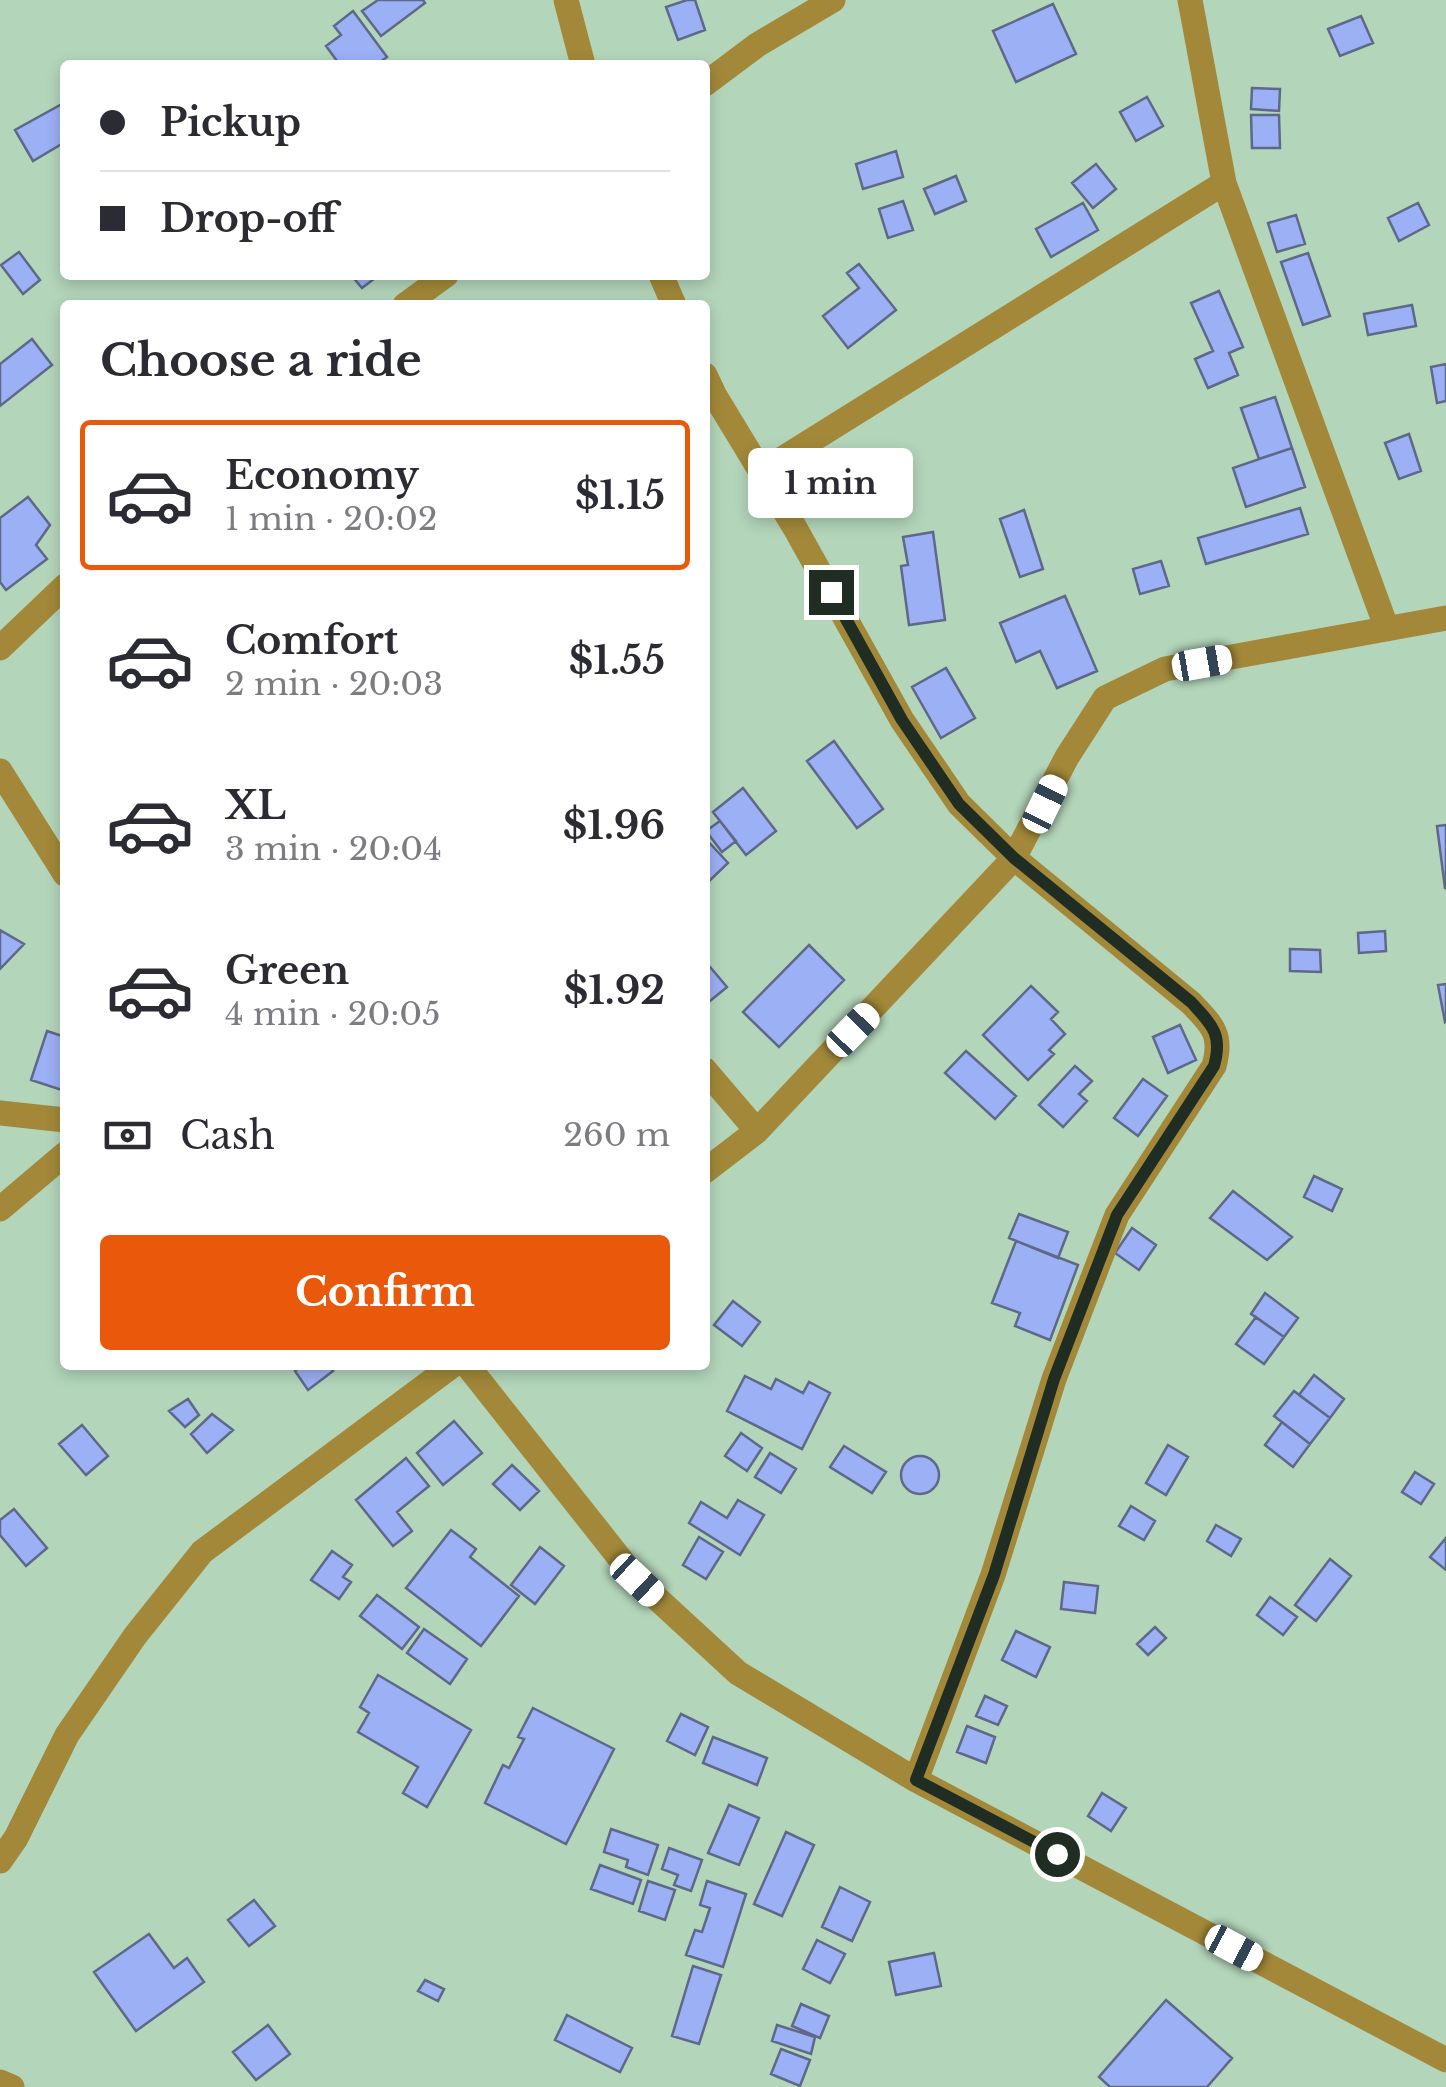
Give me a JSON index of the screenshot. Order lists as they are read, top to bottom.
{
  "page": {
    "banner": ["Pickup", "Drop-off"],
    "heading": "Choose a ride",
    "list": [
      {
        "name": "Economy",
        "note": "1 min · 20:02",
        "value": "$1.15"
      },
      {
        "name": "Comfort",
        "note": "2 min · 20:03",
        "value": "$1.55"
      },
      {
        "name": "XL",
        "note": "3 min · 20:04",
        "value": "$1.96"
      },
      {
        "name": "Green",
        "note": "4 min · 20:05",
        "value": "$1.92"
      }
    ],
    "bubble": "1 min",
    "pay": ["Cash", "260 m"],
    "buttons": "Confirm"
  }
}
